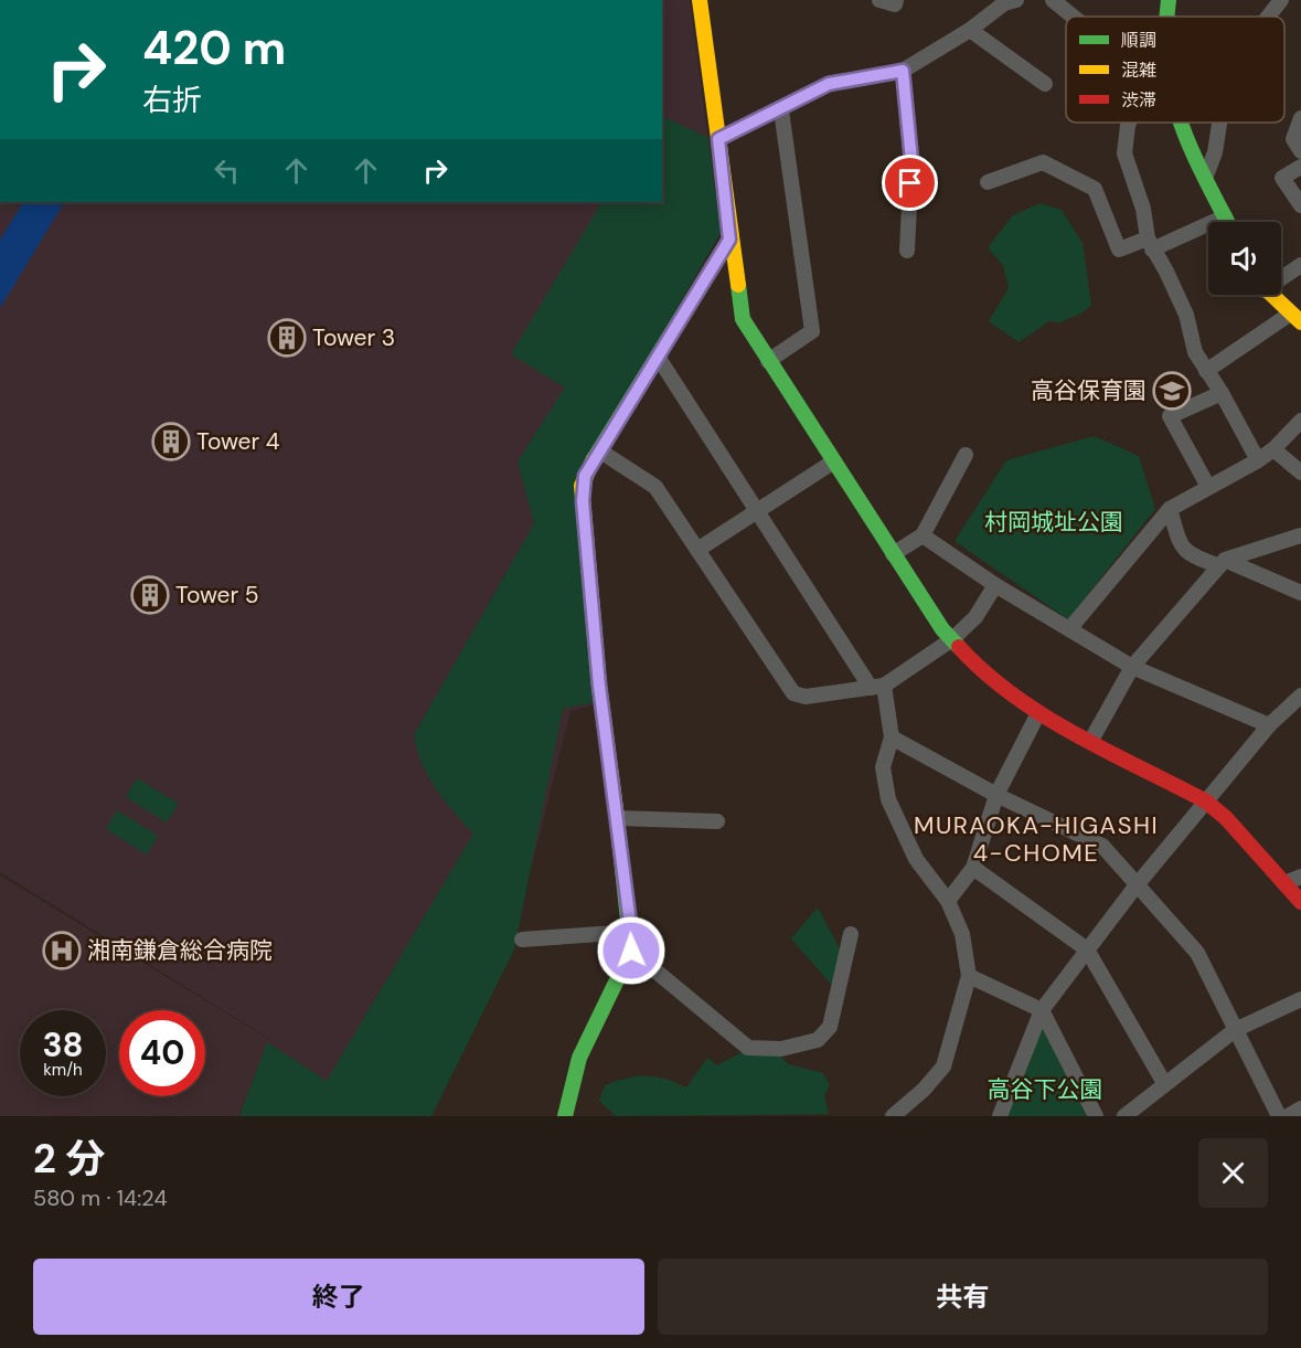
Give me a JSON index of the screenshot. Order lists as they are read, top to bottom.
{
  "districts": ["MURAOKA-HIGASHI 4-CHOME"],
  "parks": ["村岡城址公園", "高谷下公園"],
  "places": {
    "building": ["Tower 3", "Tower 4", "Tower 5"],
    "school or university": ["高谷保育園"],
    "hospital": ["湘南鎌倉総合病院"]
  },
  "legend": ["順調", "混雑", "渋滞"],
  "page": {
    "turn": ["420 m", "右折"],
    "speed": "38 km/h",
    "limit": "40",
    "heading": ["2 分", "580 m · 14:24"],
    "buttons": ["終了", "共有"]
  }
}
